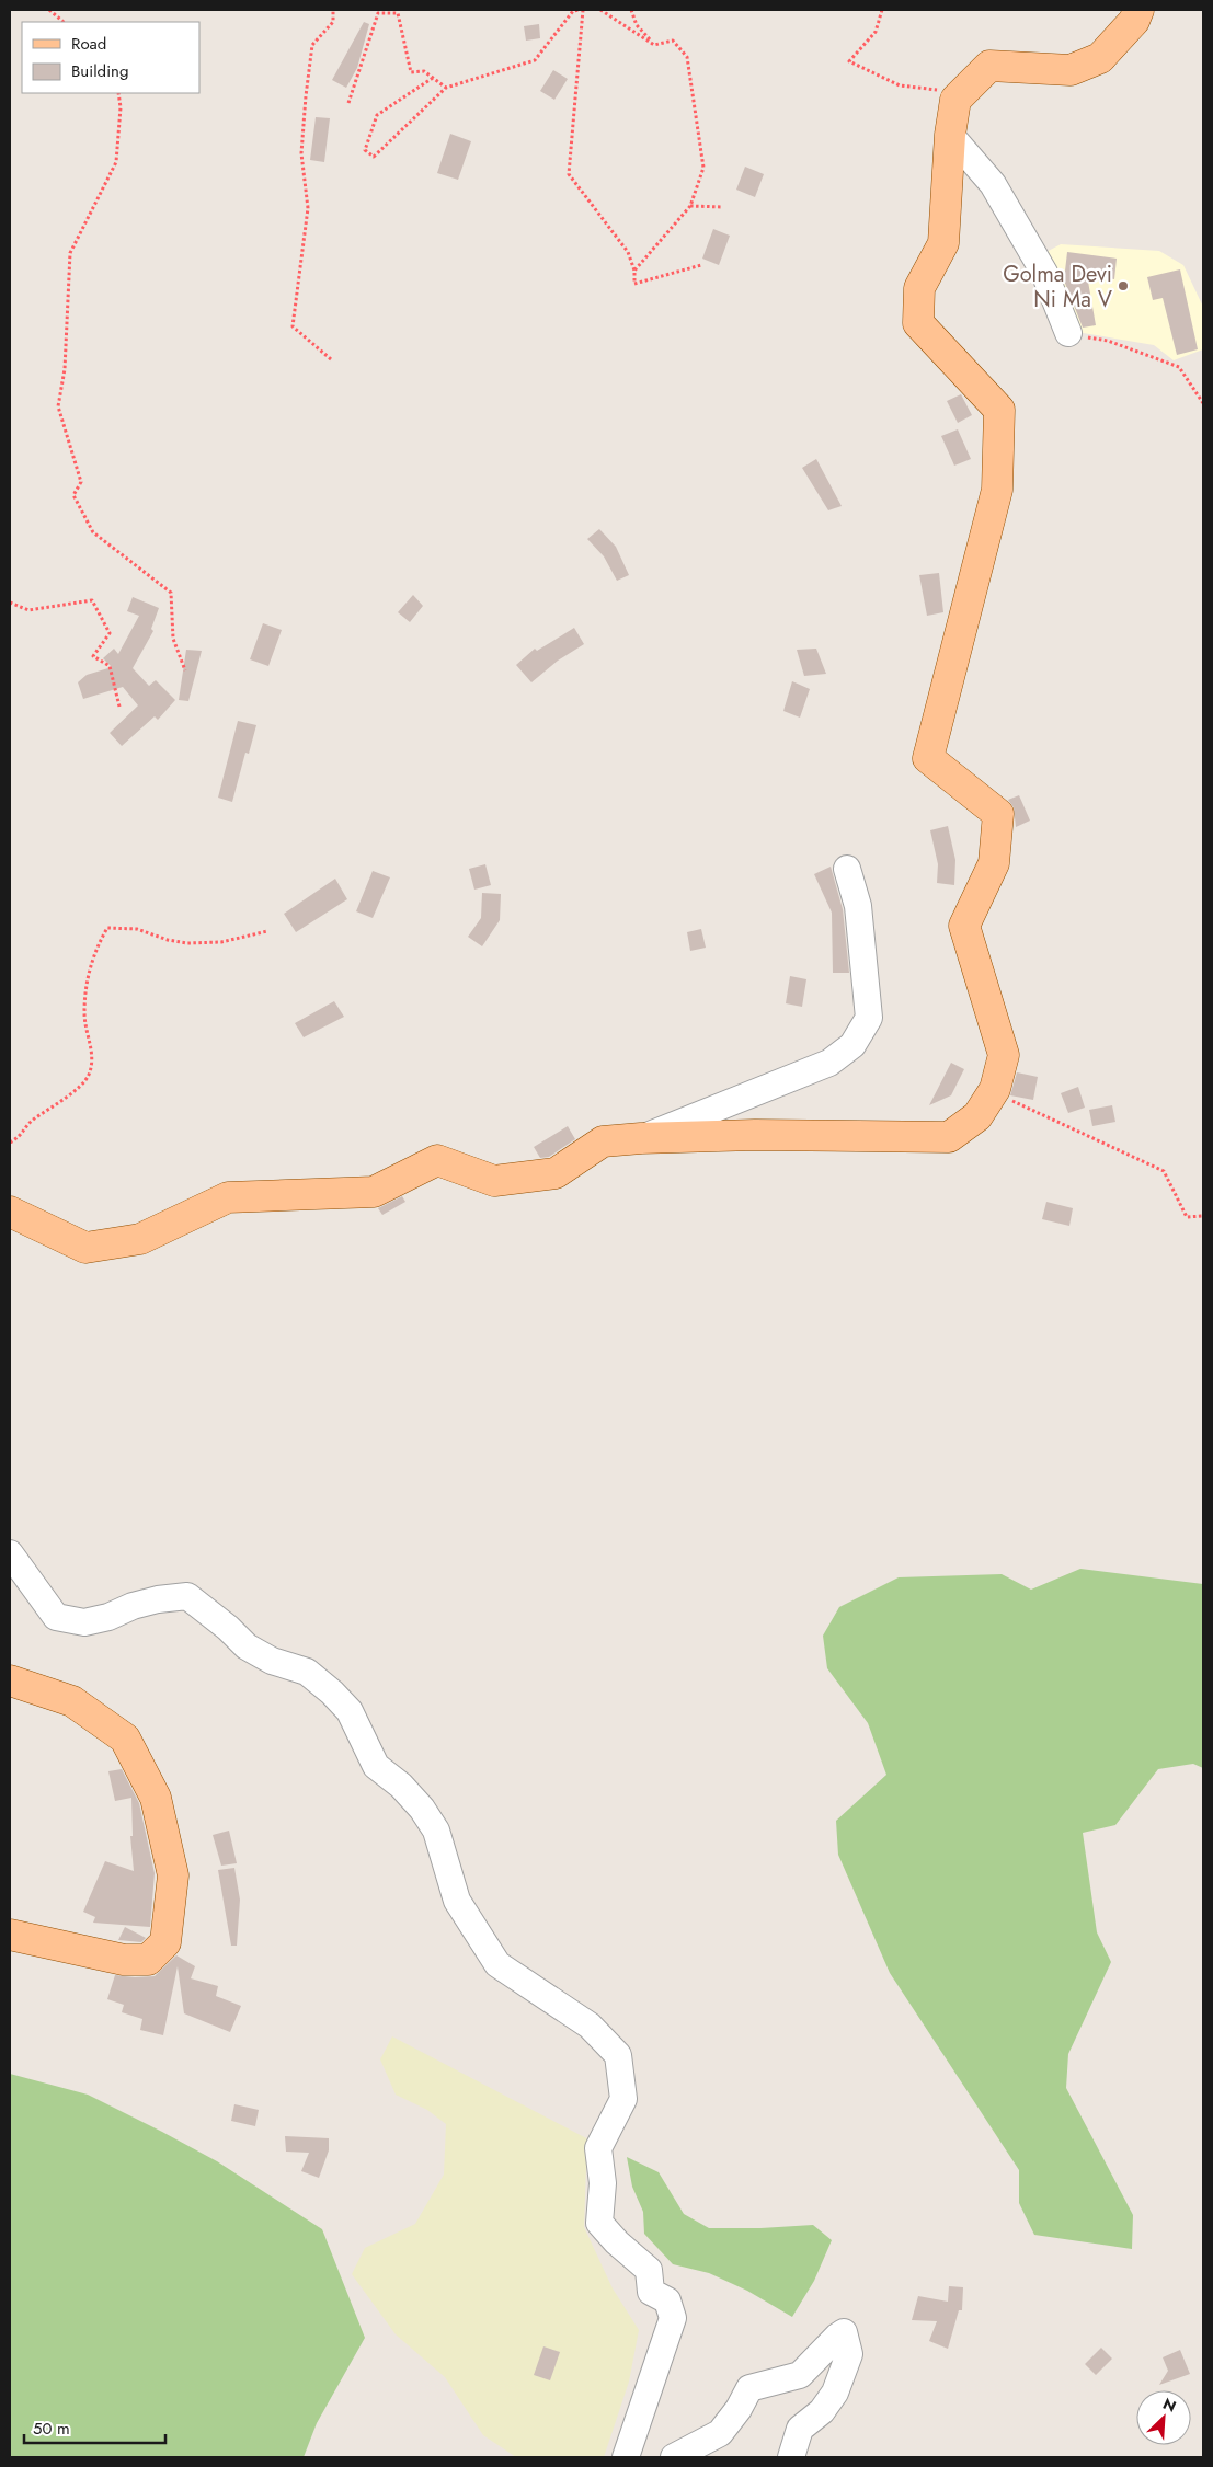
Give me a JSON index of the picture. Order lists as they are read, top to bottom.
{
  "places": ["Golma Devi Ni Ma V"],
  "legend": ["Road", "Building"],
  "scale_bar": "50 m",
  "north": "top right"
}
